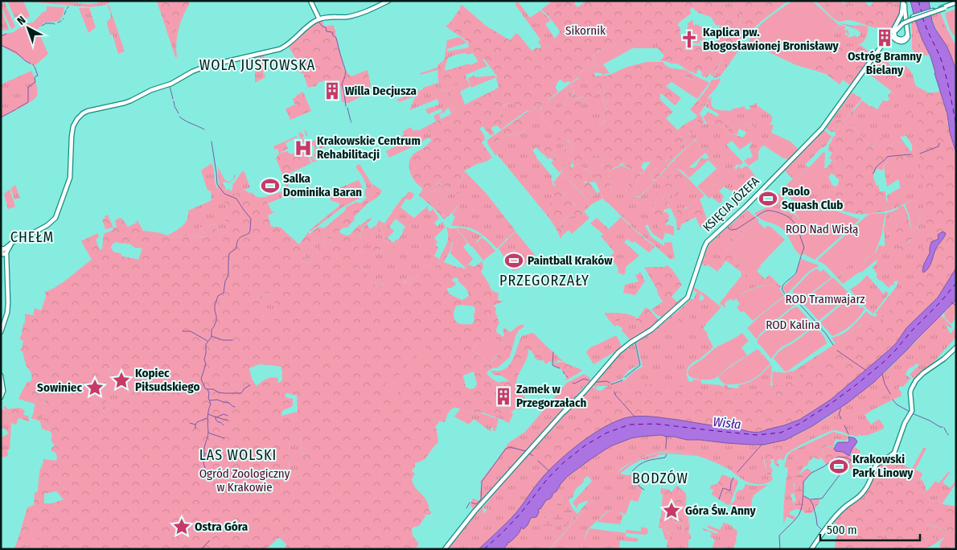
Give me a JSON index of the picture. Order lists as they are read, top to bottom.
{
  "streets": {
    "street": ["KSIĘCIA JÓZEFA"]
  },
  "districts": [
    "WOLA JUSTOWSKA",
    "CHEŁM",
    "PRZEGORZAŁY",
    "LAS WOLSKI",
    "BODZÓW"
  ],
  "water": ["Wisła"],
  "parks": [
    "Sikornik",
    "ROD Nad Wisłą",
    "ROD Tramwajarz",
    "ROD Kalina",
    "Ogród Zoologiczny w Krakowie"
  ],
  "places": {
    "building": ["Ostróg Bramny Bielany", "Willa Decjusza", "Zamek w Przegorzałach"],
    "church": ["Kaplica pw. Błogosławionej Bronisławy"],
    "hospital": ["Krakowskie Centrum Rehabilitacji"],
    "sports": [
      "Salka Dominika Baran",
      "Paolo Squash Club",
      "Paintball Kraków",
      "Krakowski Park Linowy"
    ],
    "place": [
      "Kopiec Piłsudskiego",
      "Sowiniec",
      "Góra Św. Anny",
      "Ostra Góra"
    ]
  },
  "scale_bar": "500 m",
  "north": "top left"
}
